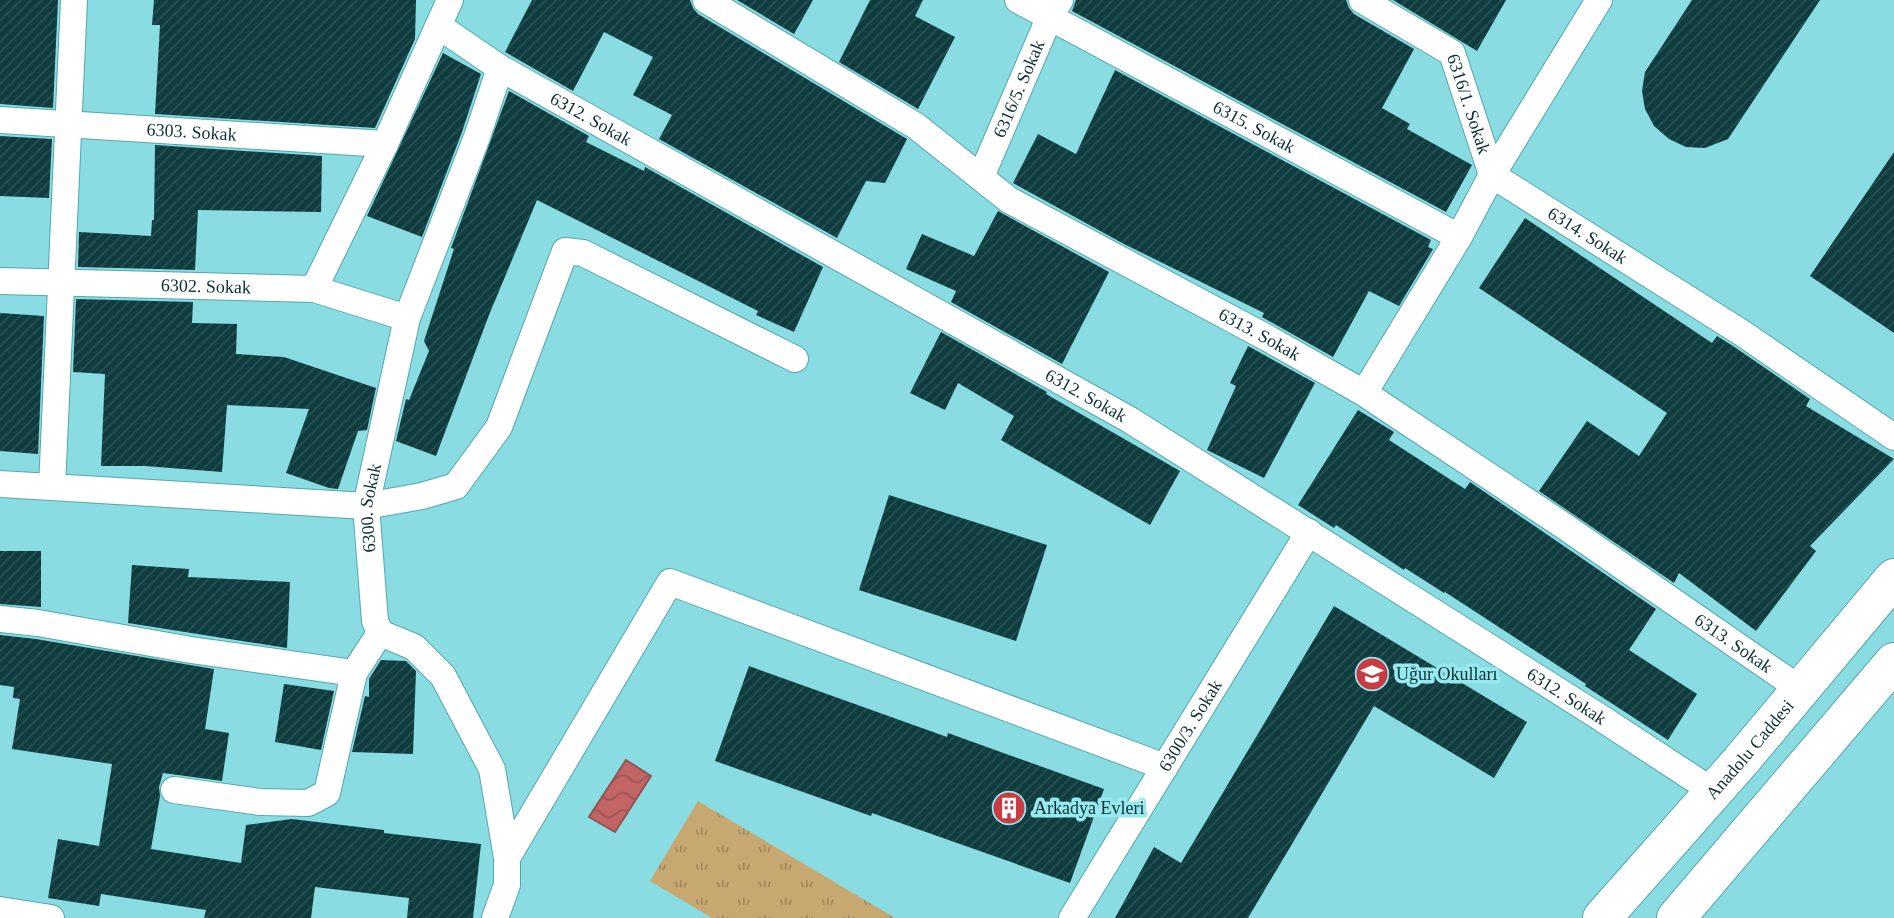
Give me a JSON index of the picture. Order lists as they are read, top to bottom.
{
  "streets": {
    "highway": ["Anadolu Caddesi"],
    "street": [
      "6316/5. Sokak",
      "6316/1. Sokak",
      "6312. Sokak",
      "6315. Sokak",
      "6303. Sokak",
      "6314. Sokak",
      "6302. Sokak",
      "6313. Sokak",
      "6300. Sokak",
      "6300/3. Sokak"
    ]
  },
  "crossings": [
    ["6316/5. Sokak", "6315. Sokak"],
    ["6316/5. Sokak", "6313. Sokak"],
    ["6316/1. Sokak", "6314. Sokak"],
    ["6312. Sokak", "6300. Sokak"],
    ["6312. Sokak", "6300/3. Sokak"],
    ["6312. Sokak", "Anadolu Caddesi"],
    ["6302. Sokak", "6300. Sokak"],
    ["6313. Sokak", "Anadolu Caddesi"]
  ],
  "places": {
    "school or university": ["Uğur Okulları"],
    "building": ["Arkadya Evleri"]
  }
}
